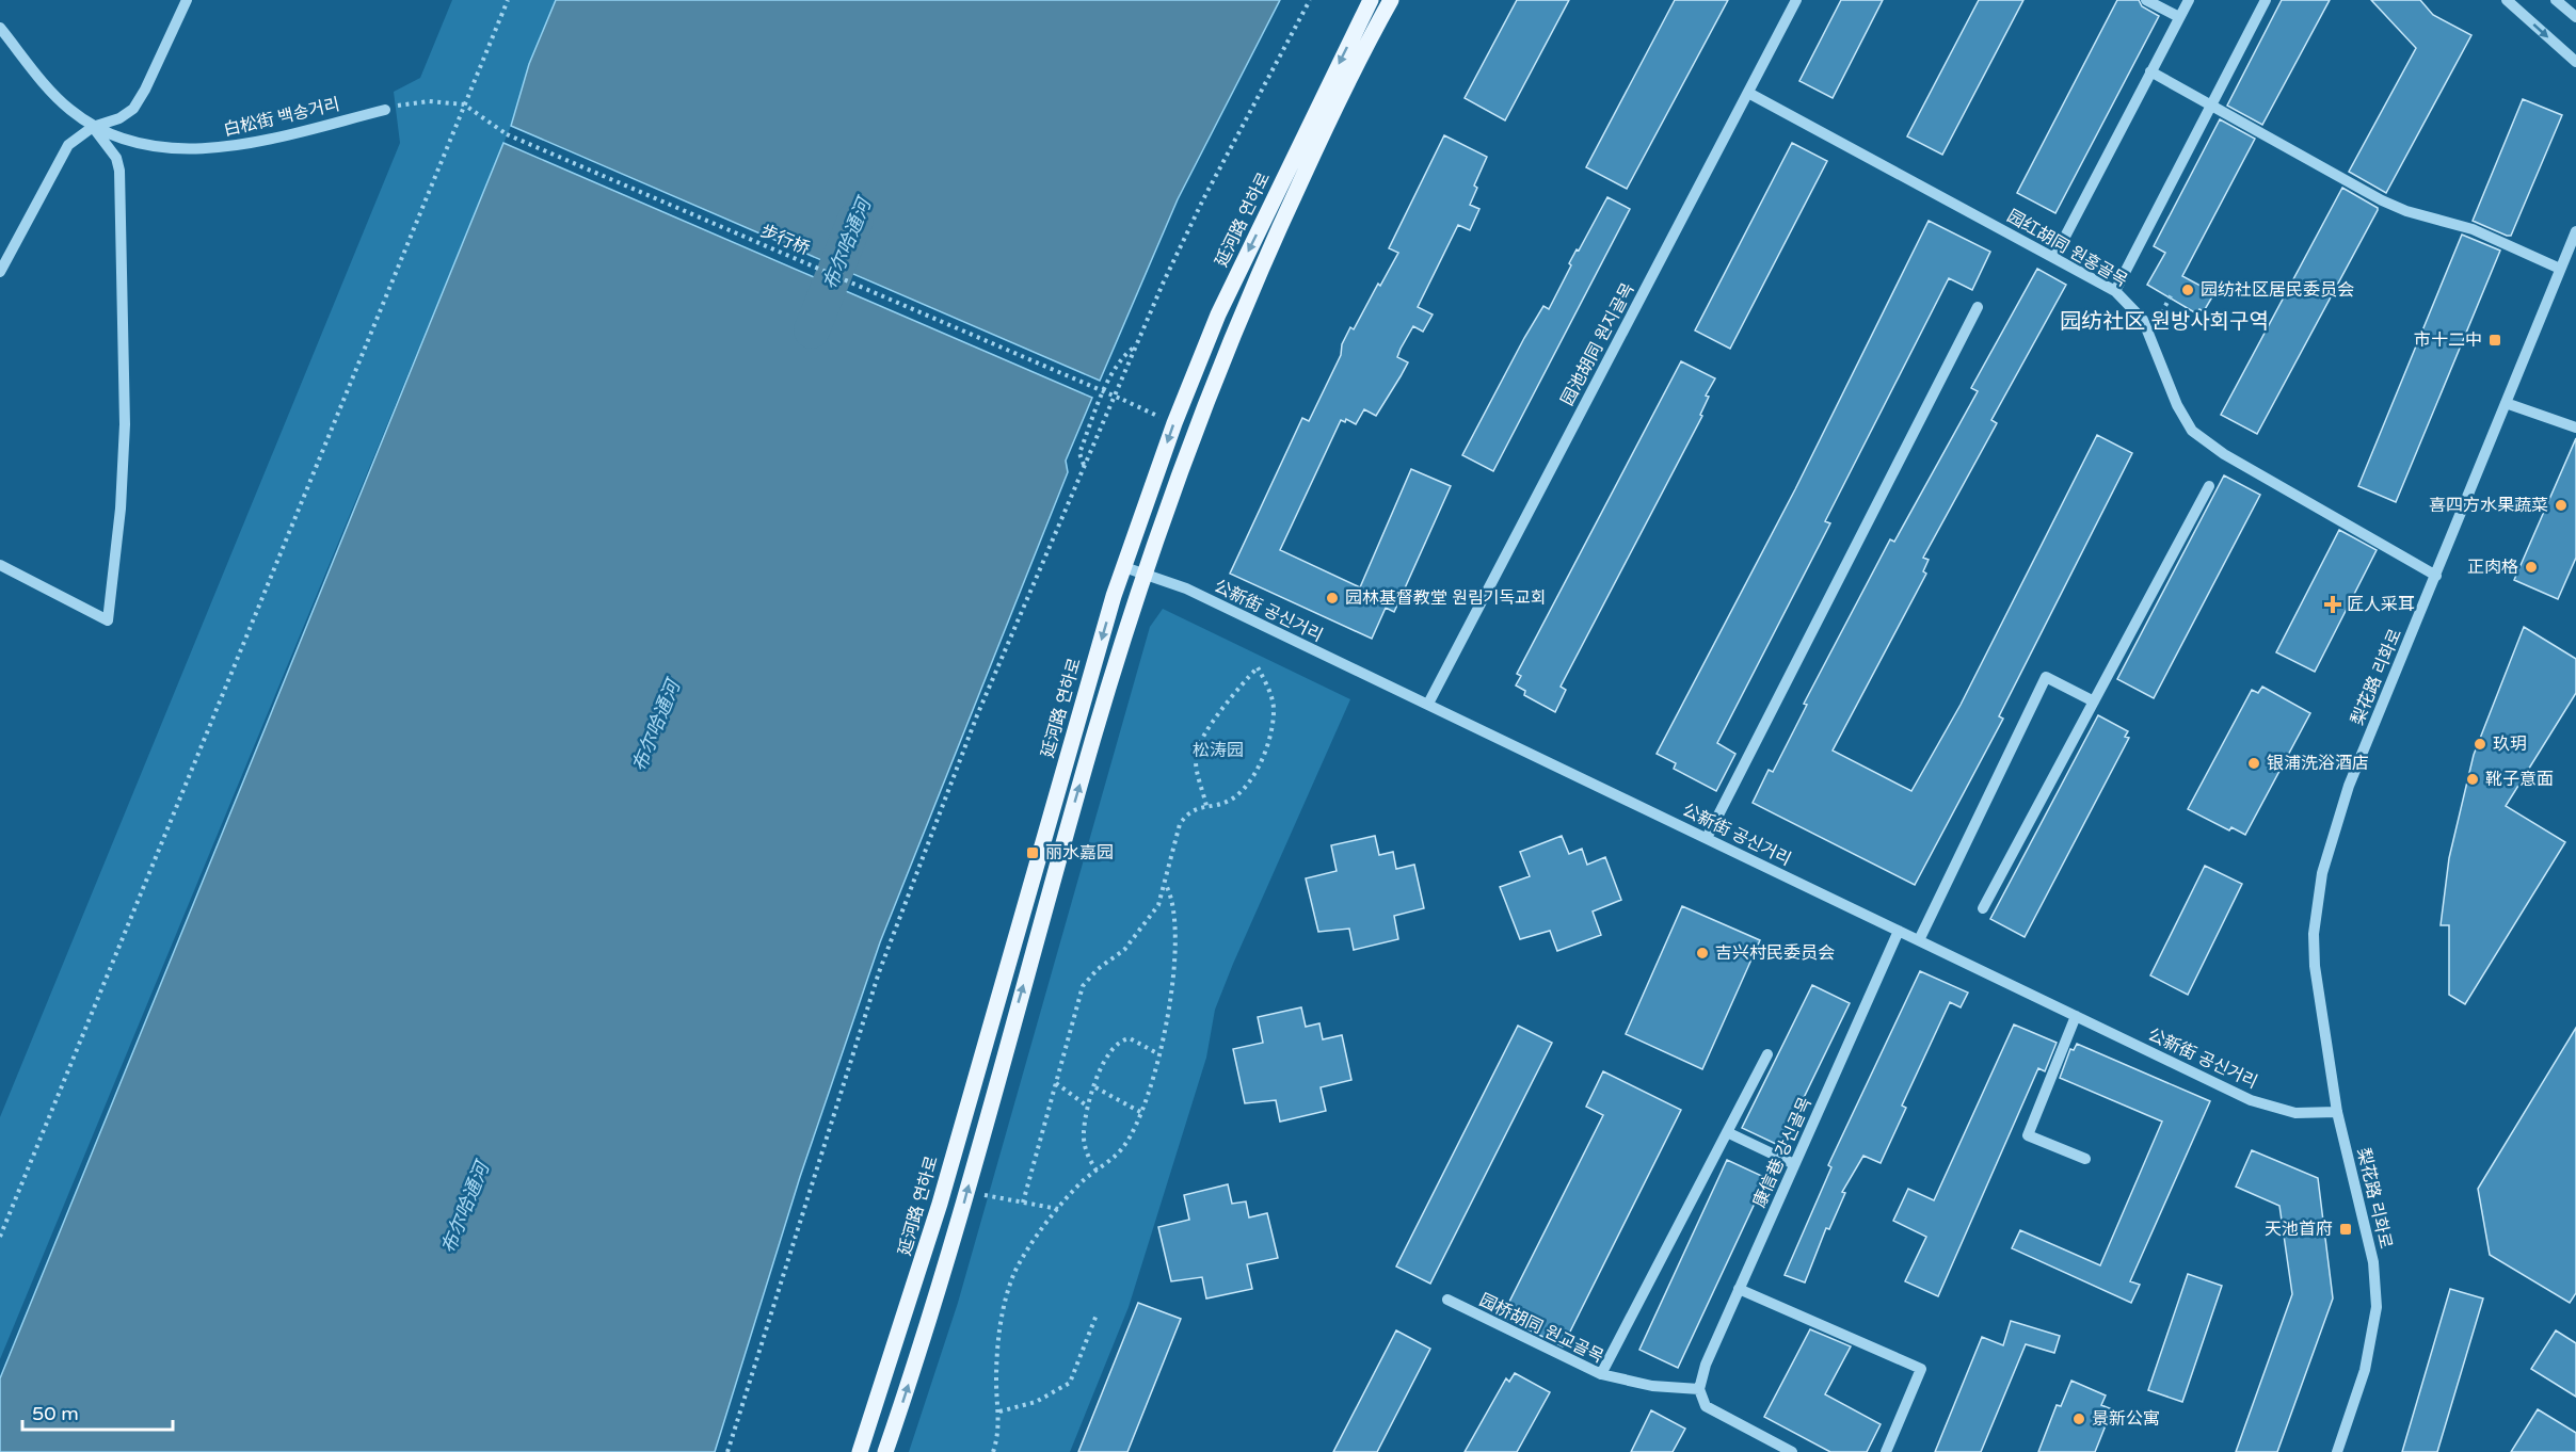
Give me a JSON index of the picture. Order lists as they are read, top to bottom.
{
  "streets": {
    "main road": ["延河路 연하로"],
    "street": [
      "白松街 백송거리",
      "园红胡同 원홍골목",
      "园池胡同 원지골목",
      "公新街 공신거리",
      "梨花路 리화로",
      "康信巷 강신골목",
      "园桥胡同 원교골목"
    ],
    "path": ["步行桥"]
  },
  "crossings": [
    ["延河路 연하로", "步行桥"],
    ["延河路 연하로", "公新街 공신거리"],
    ["园红胡同 원홍골목", "园池胡同 원지골목"],
    ["园红胡同 원홍골목", "梨花路 리화로"],
    ["园池胡同 원지골목", "公新街 공신거리"],
    ["公新街 공신거리", "梨花路 리화로"],
    ["公新街 공신거리", "康信巷 강신골목"],
    ["康信巷 강신골목", "园桥胡同 원교골목"]
  ],
  "districts": ["园纺社区 원방사회구역"],
  "water": ["布尔哈通河"],
  "parks": ["松涛园"],
  "places": {
    "other": [
      "园纺社区居民委员会",
      "喜四方水果蔬菜",
      "正肉格",
      "园林基督教堂 원림기독교회",
      "玖玥",
      "银浦洗浴酒店",
      "靴子意面",
      "吉兴村民委员会",
      "景新公寓"
    ],
    "transit": ["市十二中", "丽水嘉园", "天池首府"],
    "health": ["匠人采耳"]
  },
  "scale_bar": "50 m"
}
